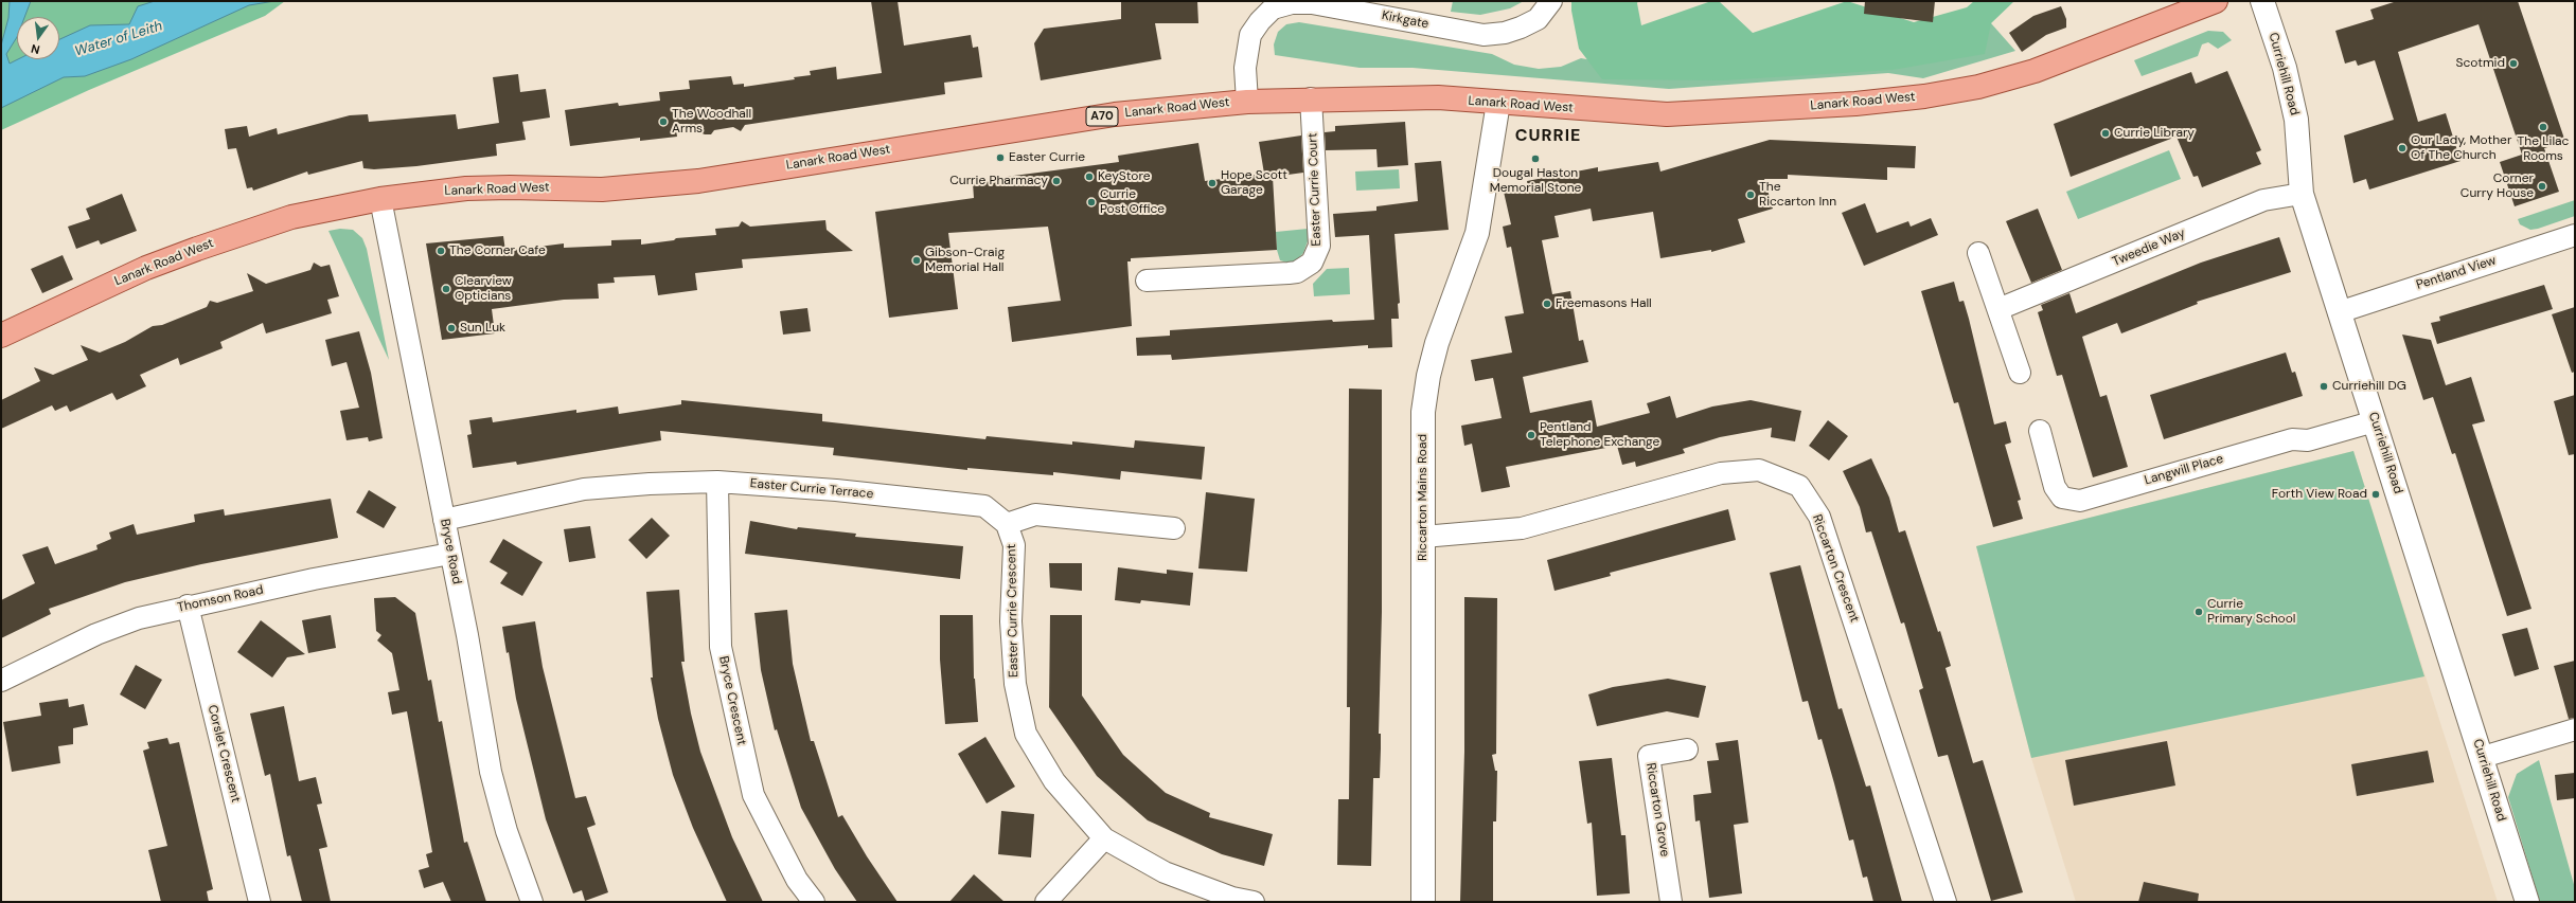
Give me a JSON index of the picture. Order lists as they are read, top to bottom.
{
  "streets": {
    "main road": ["Lanark Road West", "A70"],
    "street": [
      "Kirkgate",
      "Curriehill Road",
      "Easter Currie Court",
      "Tweedie Way",
      "Pentland View",
      "Langwill Place",
      "Easter Currie Terrace",
      "Riccarton Mains Road",
      "Bryce Road",
      "Riccarton Crescent",
      "Thomson Road",
      "Easter Currie Crescent",
      "Bryce Crescent",
      "Corslet Crescent",
      "Riccarton Grove"
    ]
  },
  "crossings": [
    ["Kirkgate", "Lanark Road West"],
    ["Curriehill Road", "Tweedie Way"],
    ["Curriehill Road", "Pentland View"],
    ["Curriehill Road", "Langwill Place"],
    ["Lanark Road West", "Easter Currie Court"],
    ["Lanark Road West", "Riccarton Mains Road"],
    ["Lanark Road West", "Bryce Road"],
    ["Easter Currie Terrace", "Bryce Road"],
    ["Easter Currie Terrace", "Easter Currie Crescent"],
    ["Easter Currie Terrace", "Bryce Crescent"],
    ["Riccarton Mains Road", "Riccarton Crescent"],
    ["Bryce Road", "Thomson Road"],
    ["Thomson Road", "Corslet Crescent"]
  ],
  "districts": ["CURRIE"],
  "water": ["Water of Leith"],
  "places": [
    "Scotmid",
    "The Woodhall Arms",
    "The Lilac Rooms",
    "Currie Library",
    "Our Lady, Mother Of The Church",
    "Easter Currie",
    "Dougal Haston Memorial Stone",
    "KeyStore",
    "Currie Pharmacy",
    "Hope Scott Garage",
    "Corner Curry House",
    "The Riccarton Inn",
    "Currie Post Office",
    "The Corner Cafe",
    "Gibson-Craig Memorial Hall",
    "Clearview Opticians",
    "Freemasons Hall",
    "Sun Luk",
    "Curriehill DG",
    "Pentland Telephone Exchange",
    "Forth View Road",
    "Currie Primary School"
  ],
  "north": "bottom"
}
